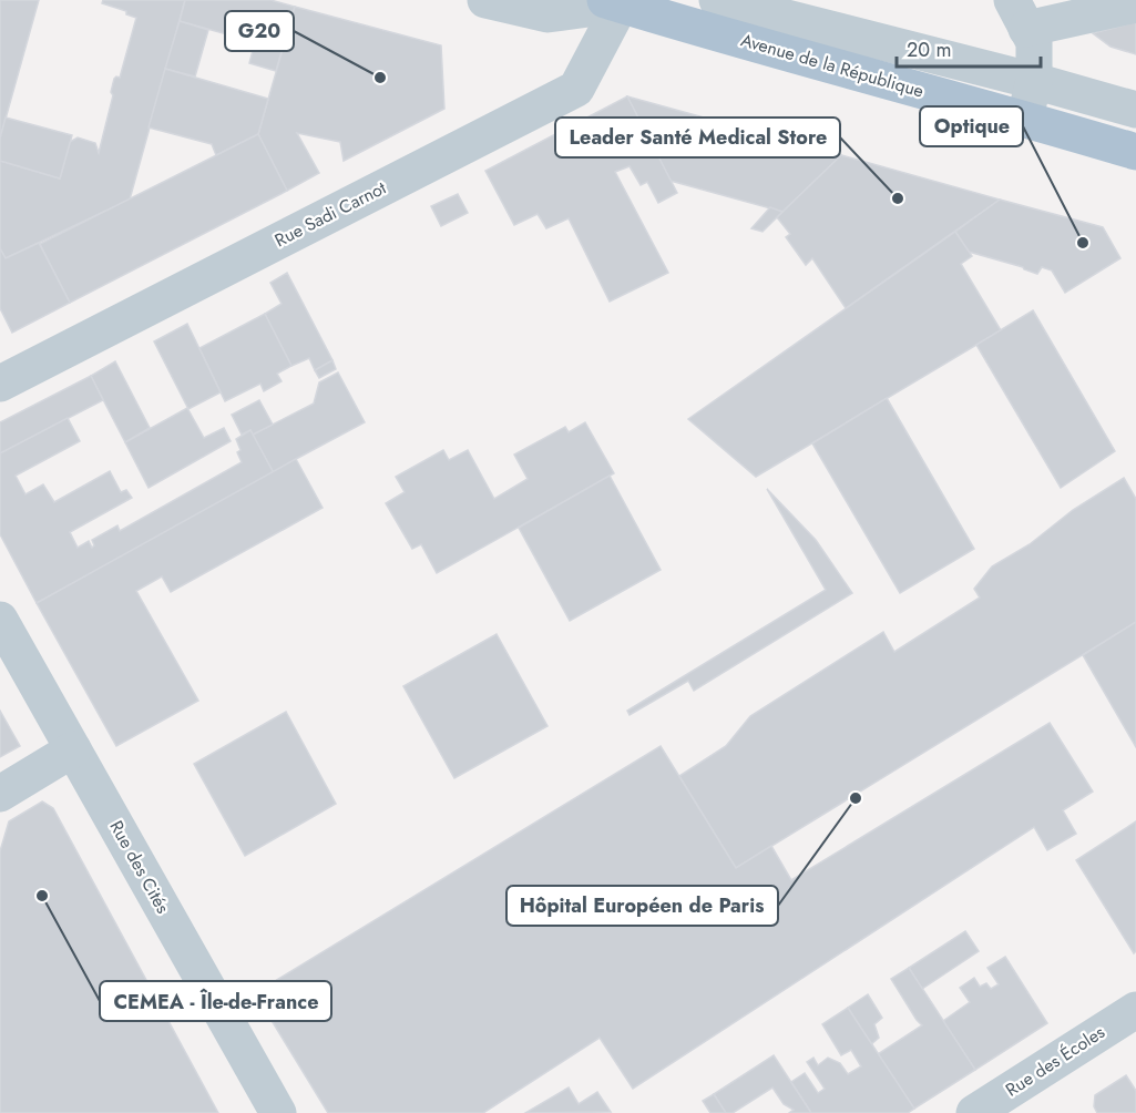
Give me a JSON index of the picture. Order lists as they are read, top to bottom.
{
  "streets": {
    "main road": ["Avenue de la République"],
    "street": ["Rue Sadi Carnot", "Rue des Cités", "Rue des Écoles"]
  },
  "crossings": [
    ["Avenue de la République", "Rue Sadi Carnot"]
  ],
  "places": [
    "G20",
    "Leader Santé Medical Store",
    "Optique",
    "Hôpital Européen de Paris",
    "CEMEA - Île-de-France"
  ],
  "scale_bar": "20 m"
}
